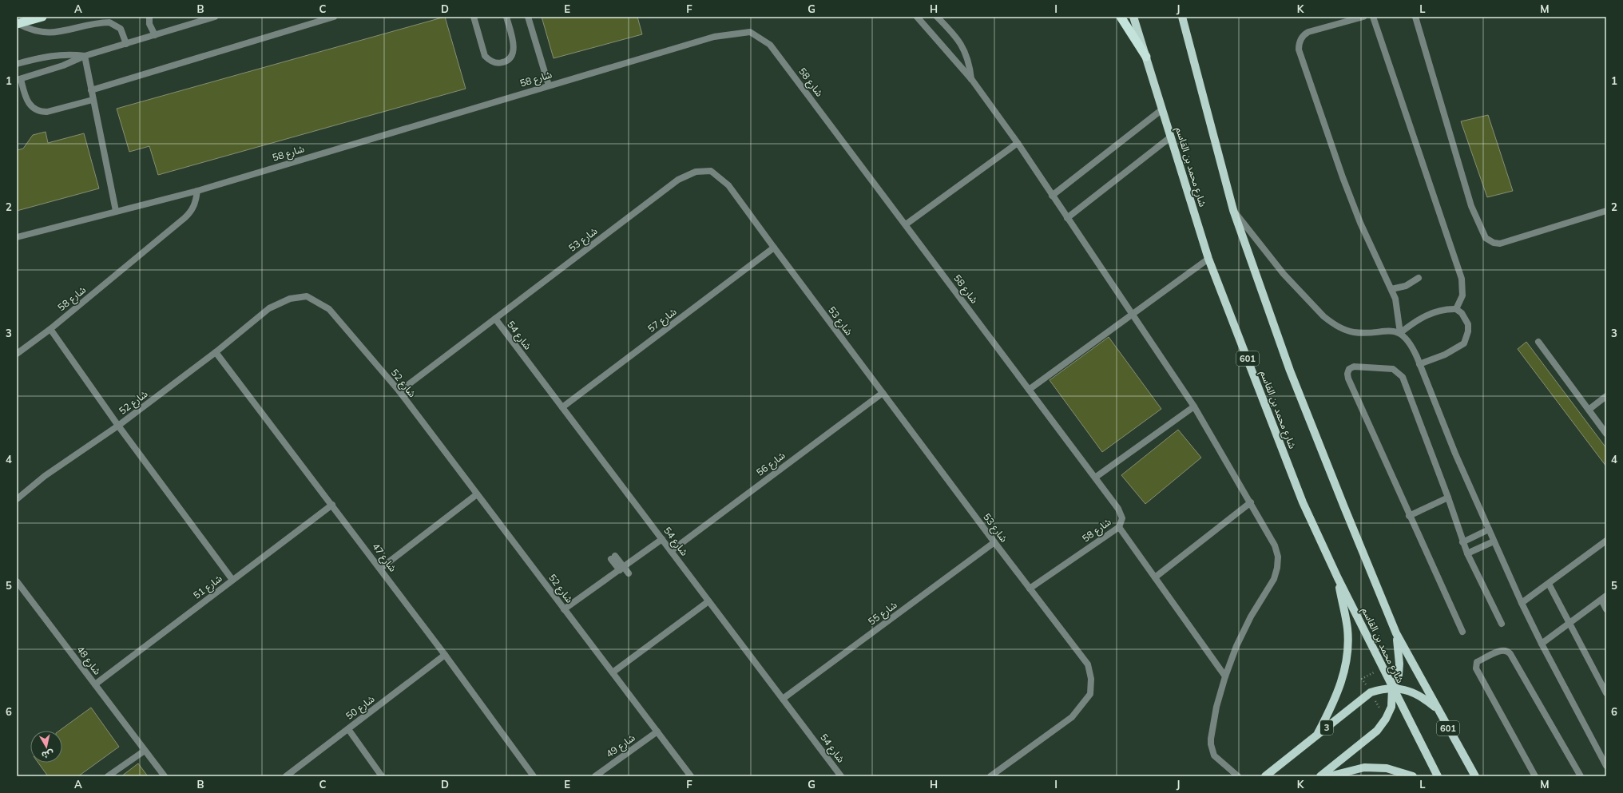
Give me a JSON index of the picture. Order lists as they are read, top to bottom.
{
  "streets": {
    "main road": ["شارع محمد بن القاسم", "601", "3"],
    "street": [
      "شارع 58",
      "شارع 53",
      "شارع 57",
      "شارع 54",
      "شارع 52",
      "شارع 56",
      "شارع 47",
      "شارع 51",
      "شارع 55",
      "شارع 48",
      "شارع 50",
      "شارع 49"
    ]
  },
  "crossings": [
    ["شارع 58", "شارع 53"],
    ["شارع محمد بن القاسم", "3"],
    ["شارع 53", "شارع 57"],
    ["شارع 53", "شارع 54"],
    ["شارع 53", "شارع 52"],
    ["شارع 53", "شارع 56"],
    ["شارع 53", "شارع 55"],
    ["شارع 57", "شارع 54"],
    ["شارع 54", "شارع 56"],
    ["شارع 54", "شارع 55"],
    ["شارع 52", "شارع 47"],
    ["شارع 52", "شارع 49"],
    ["شارع 47", "شارع 51"],
    ["شارع 47", "شارع 50"],
    ["شارع 51", "شارع 48"]
  ],
  "north": "bottom",
  "grid": {
    "columns": [
      "A",
      "B",
      "C",
      "D",
      "E",
      "F",
      "G",
      "H",
      "I",
      "J",
      "K",
      "L",
      "M"
    ],
    "rows": [
      "1",
      "2",
      "3",
      "4",
      "5",
      "6"
    ]
  }
}
